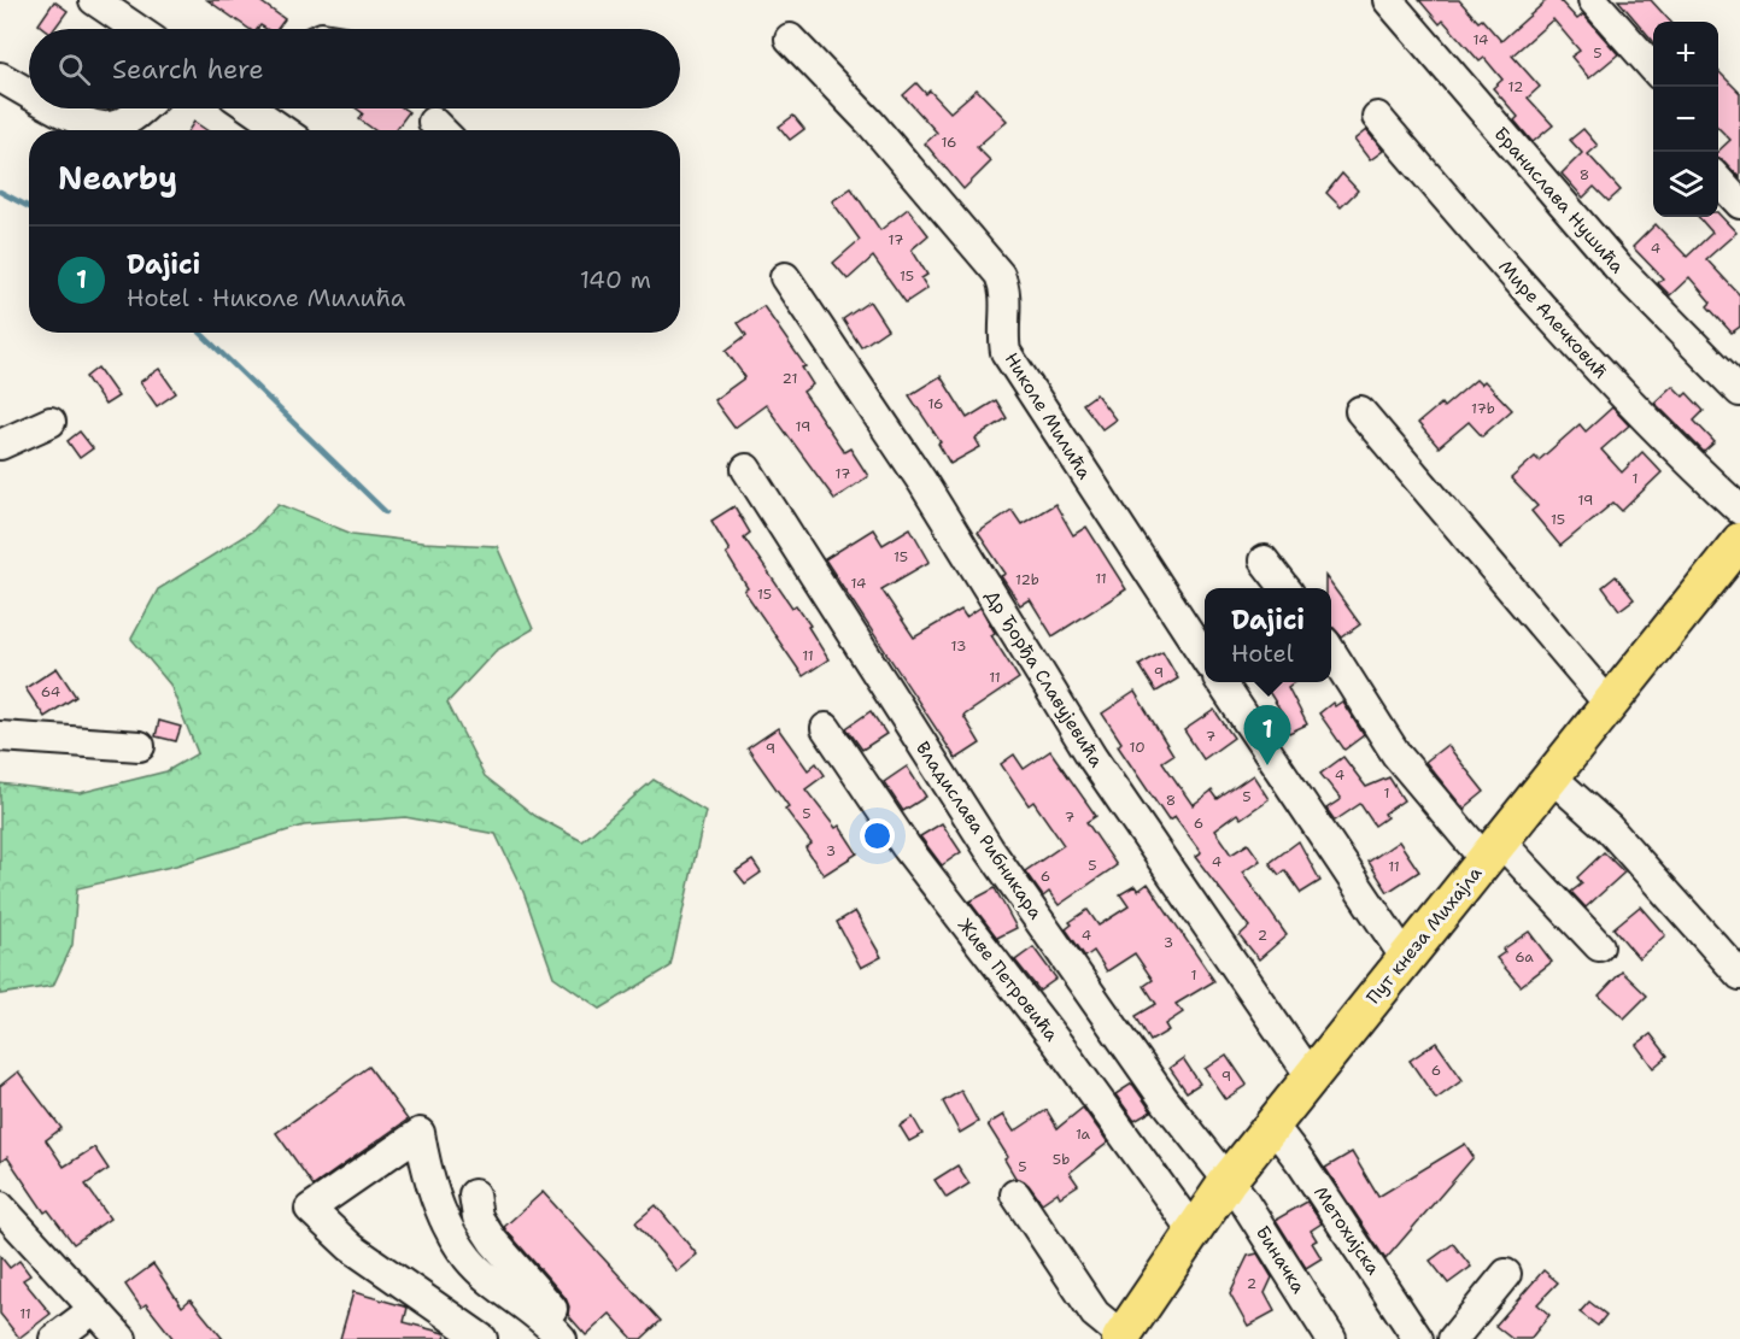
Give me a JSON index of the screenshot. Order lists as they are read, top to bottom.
{
  "streets": {
    "main road": ["Пут кнеза Михајла"],
    "street": [
      "Бранислава Нушића",
      "Мире Алечковић",
      "Николе Милића",
      "Др Ђорђа Славујевића",
      "Владислава Рибникара",
      "Живе Петровића",
      "Метохијска",
      "Биначка"
    ]
  },
  "crossings": [
    ["Др Ђорђа Славујевића", "Пут кнеза Михајла"],
    ["Владислава Рибникара", "Пут кнеза Михајла"],
    ["Владислава Рибникара", "Биначка"],
    ["Пут кнеза Михајла", "Живе Петровића"],
    ["Пут кнеза Михајла", "Метохијска"],
    ["Пут кнеза Михајла", "Биначка"]
  ],
  "house_numbers": [
    "14",
    "5",
    "12",
    "16",
    "8",
    "17",
    "4",
    "15",
    "21",
    "16",
    "17b",
    "19",
    "17",
    "1",
    "19",
    "15",
    "15",
    "11",
    "12b",
    "14",
    "15",
    "13",
    "11",
    "9",
    "11",
    "64",
    "7",
    "10",
    "9",
    "4",
    "1",
    "5",
    "8",
    "5",
    "7",
    "6",
    "3",
    "4",
    "5",
    "11",
    "6",
    "4",
    "2",
    "3",
    "6a",
    "1",
    "6",
    "9",
    "1a",
    "5b",
    "5",
    "2",
    "11"
  ],
  "page": {
    "map_buttons": ["+", "−"],
    "search": "Search here",
    "heading": "Nearby",
    "list": [
      {
        "mark": "1",
        "name": "Dajici",
        "note": "Hotel · Николе Милића",
        "value": "140 m"
      }
    ],
    "popup": ["Dajici", "Hotel"],
    "pins": "1"
  }
}
